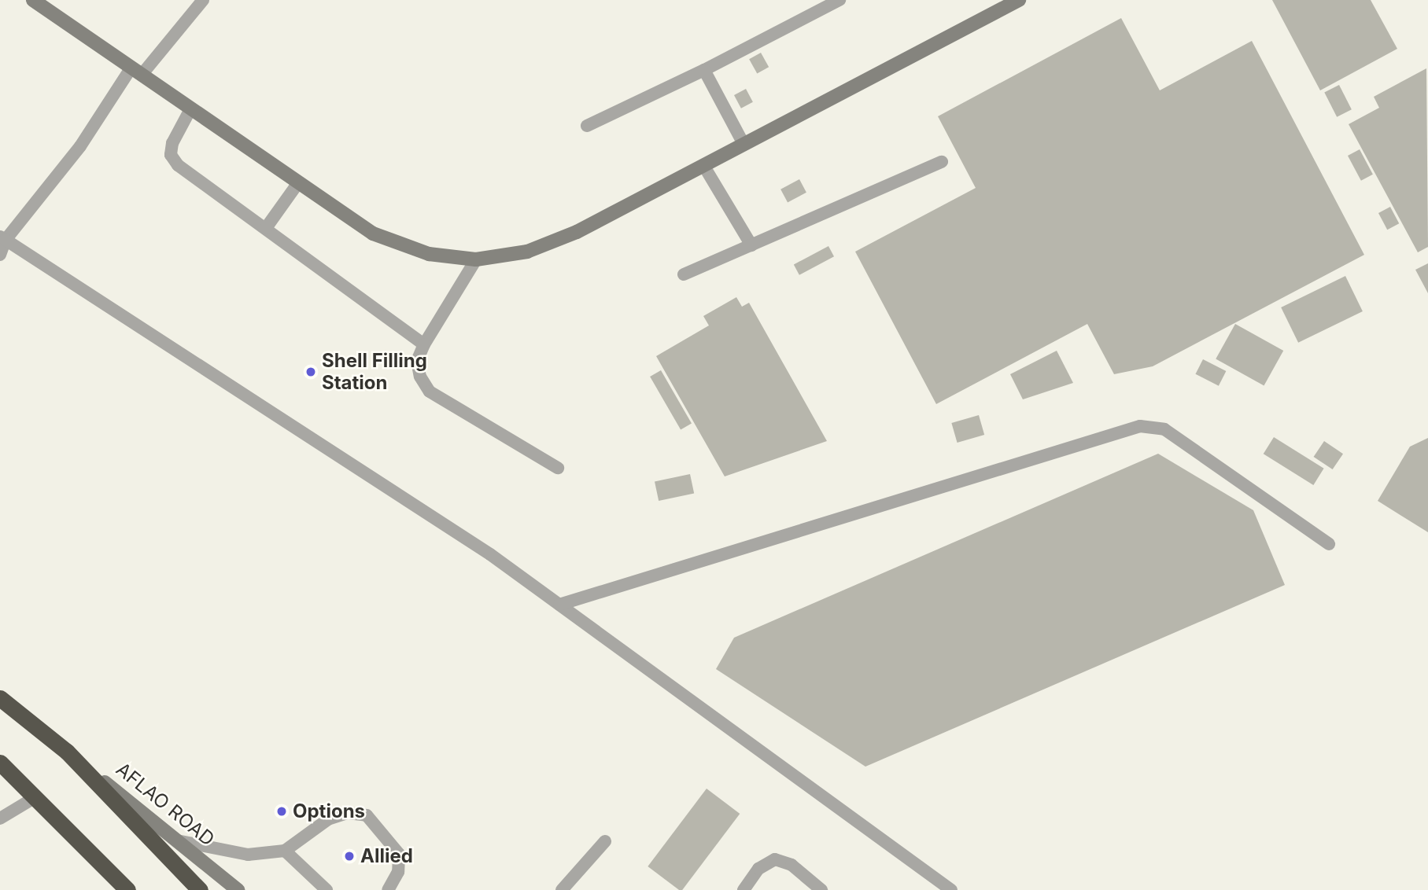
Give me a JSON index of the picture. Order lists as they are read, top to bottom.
{
  "streets": {
    "highway": ["AFLAO ROAD"]
  },
  "places": ["Shell Filling Station", "Options", "Allied"]
}
